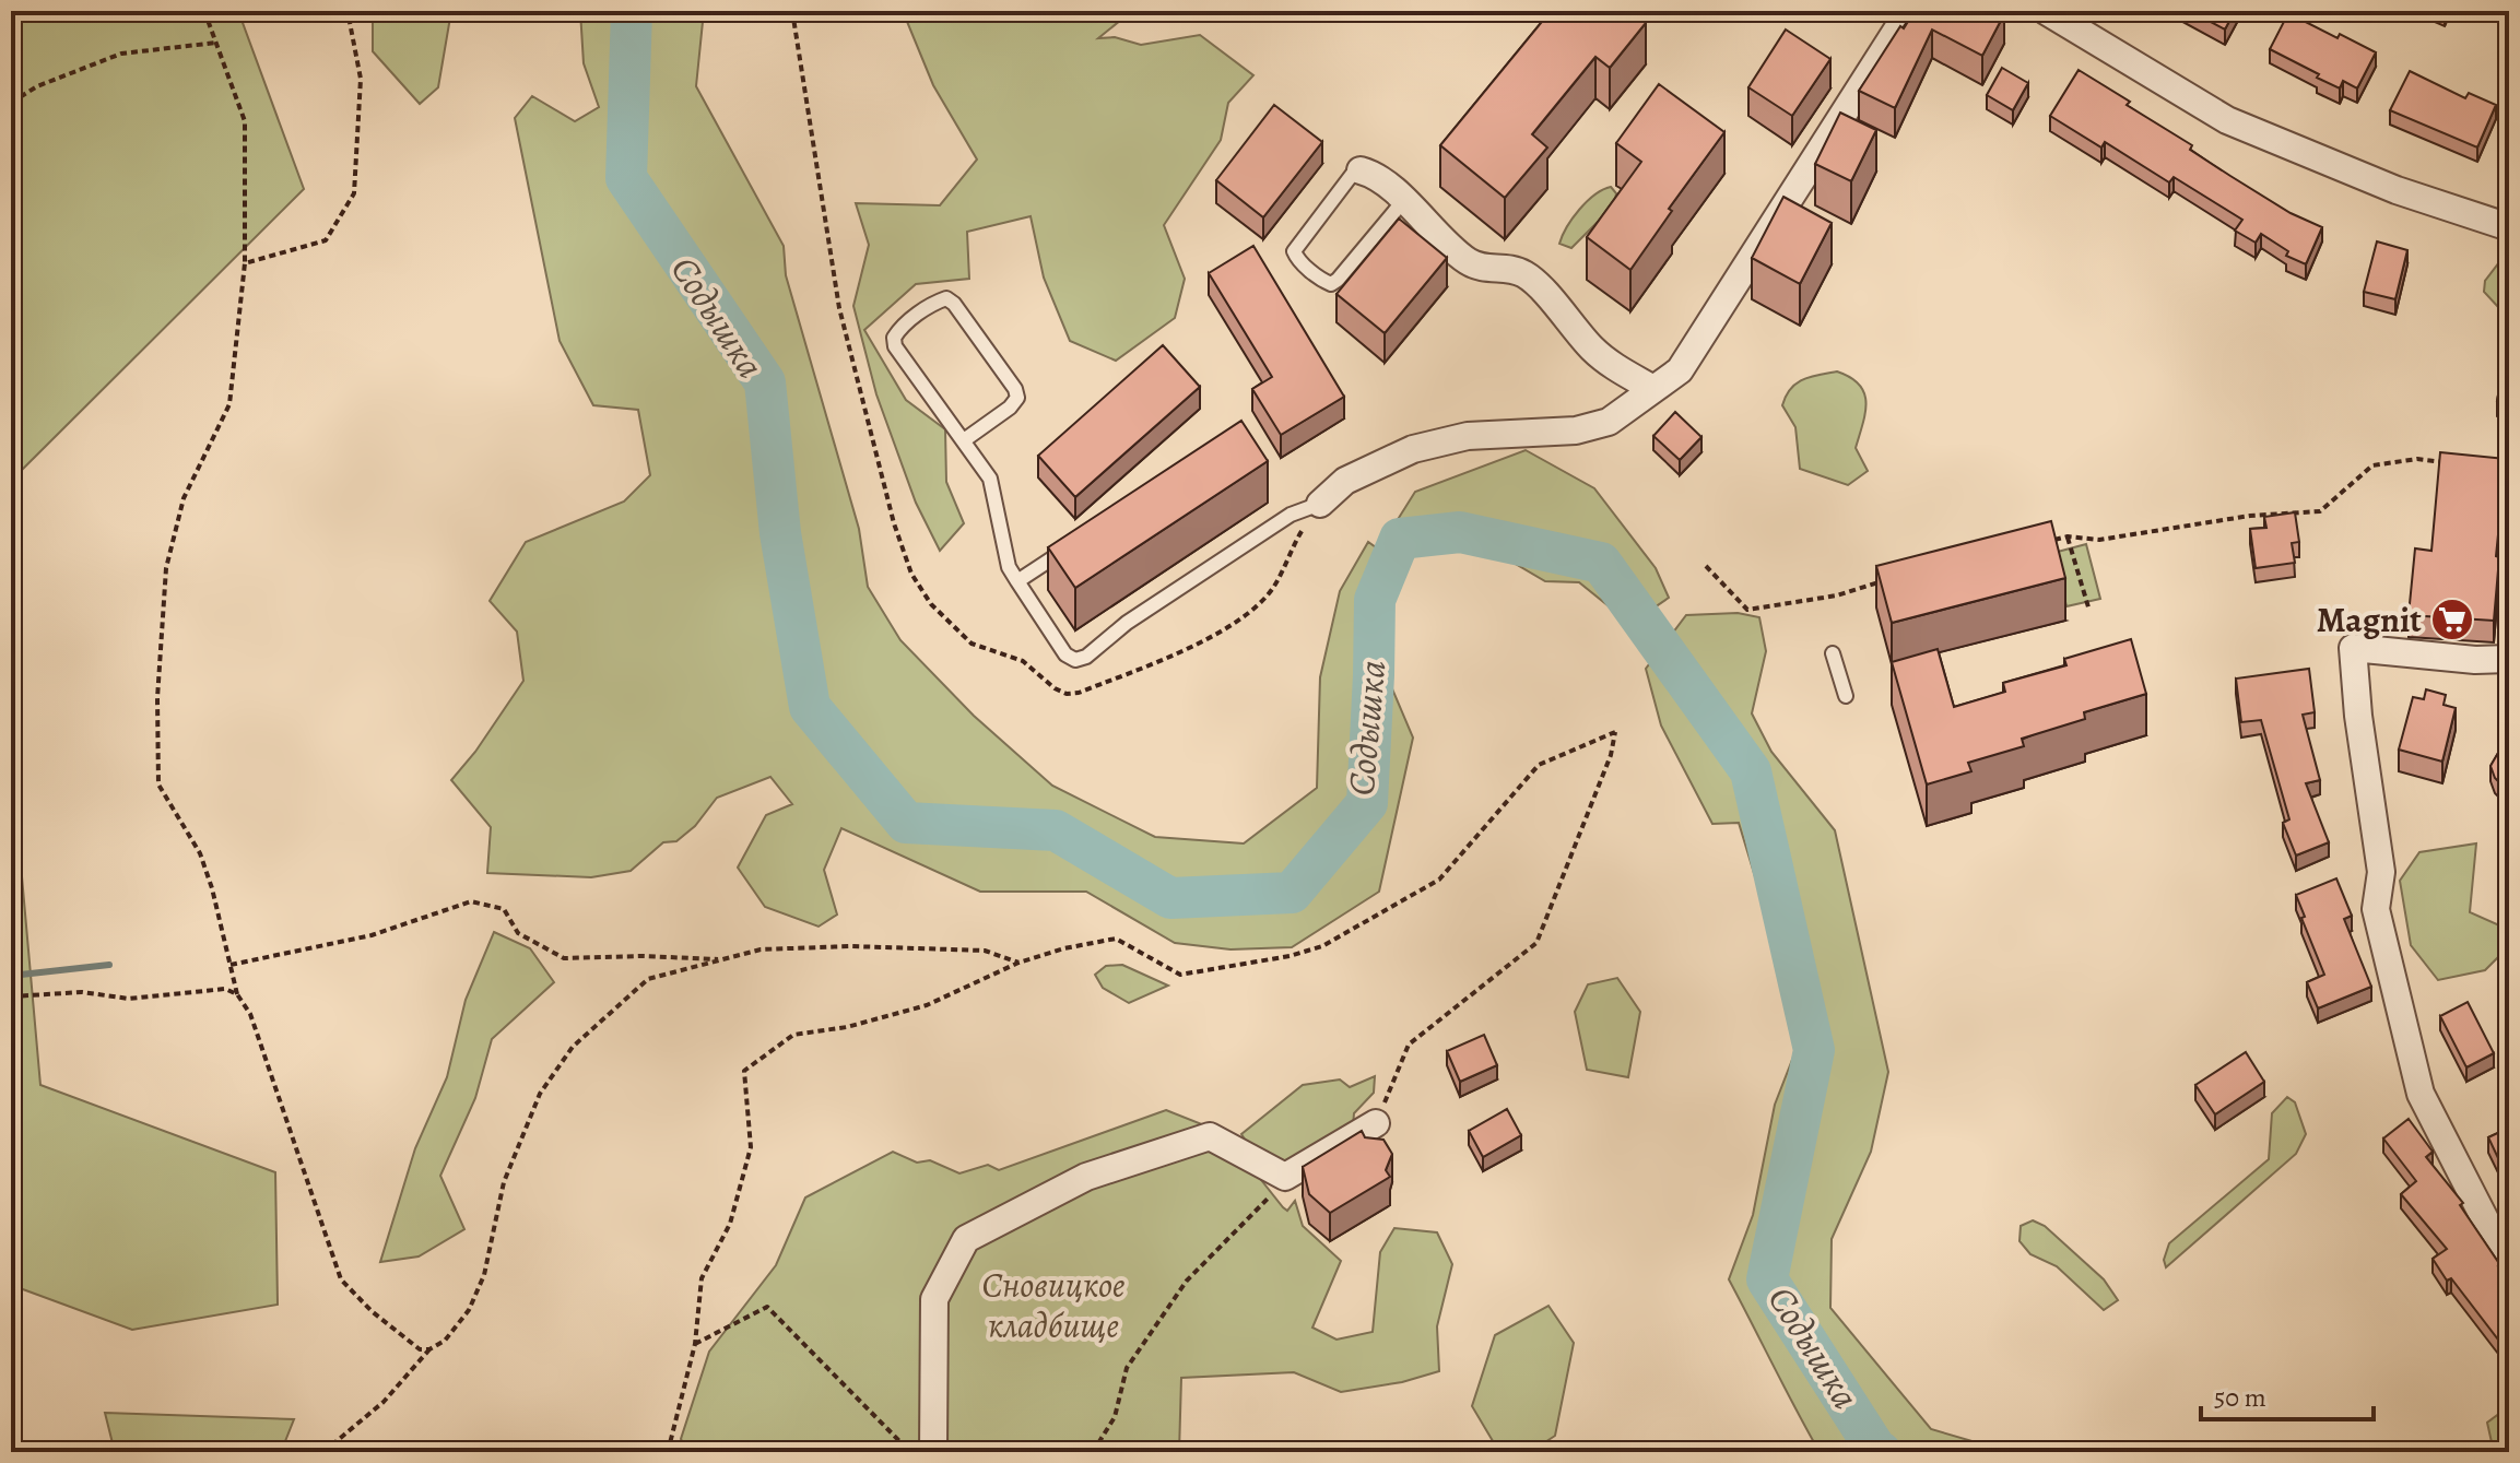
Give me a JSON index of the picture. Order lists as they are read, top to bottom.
{
  "water": ["Содышка"],
  "parks": ["Сновицкое кладбище"],
  "places": {
    "supermarket": ["Magnit"]
  },
  "scale_bar": "50 m"
}
